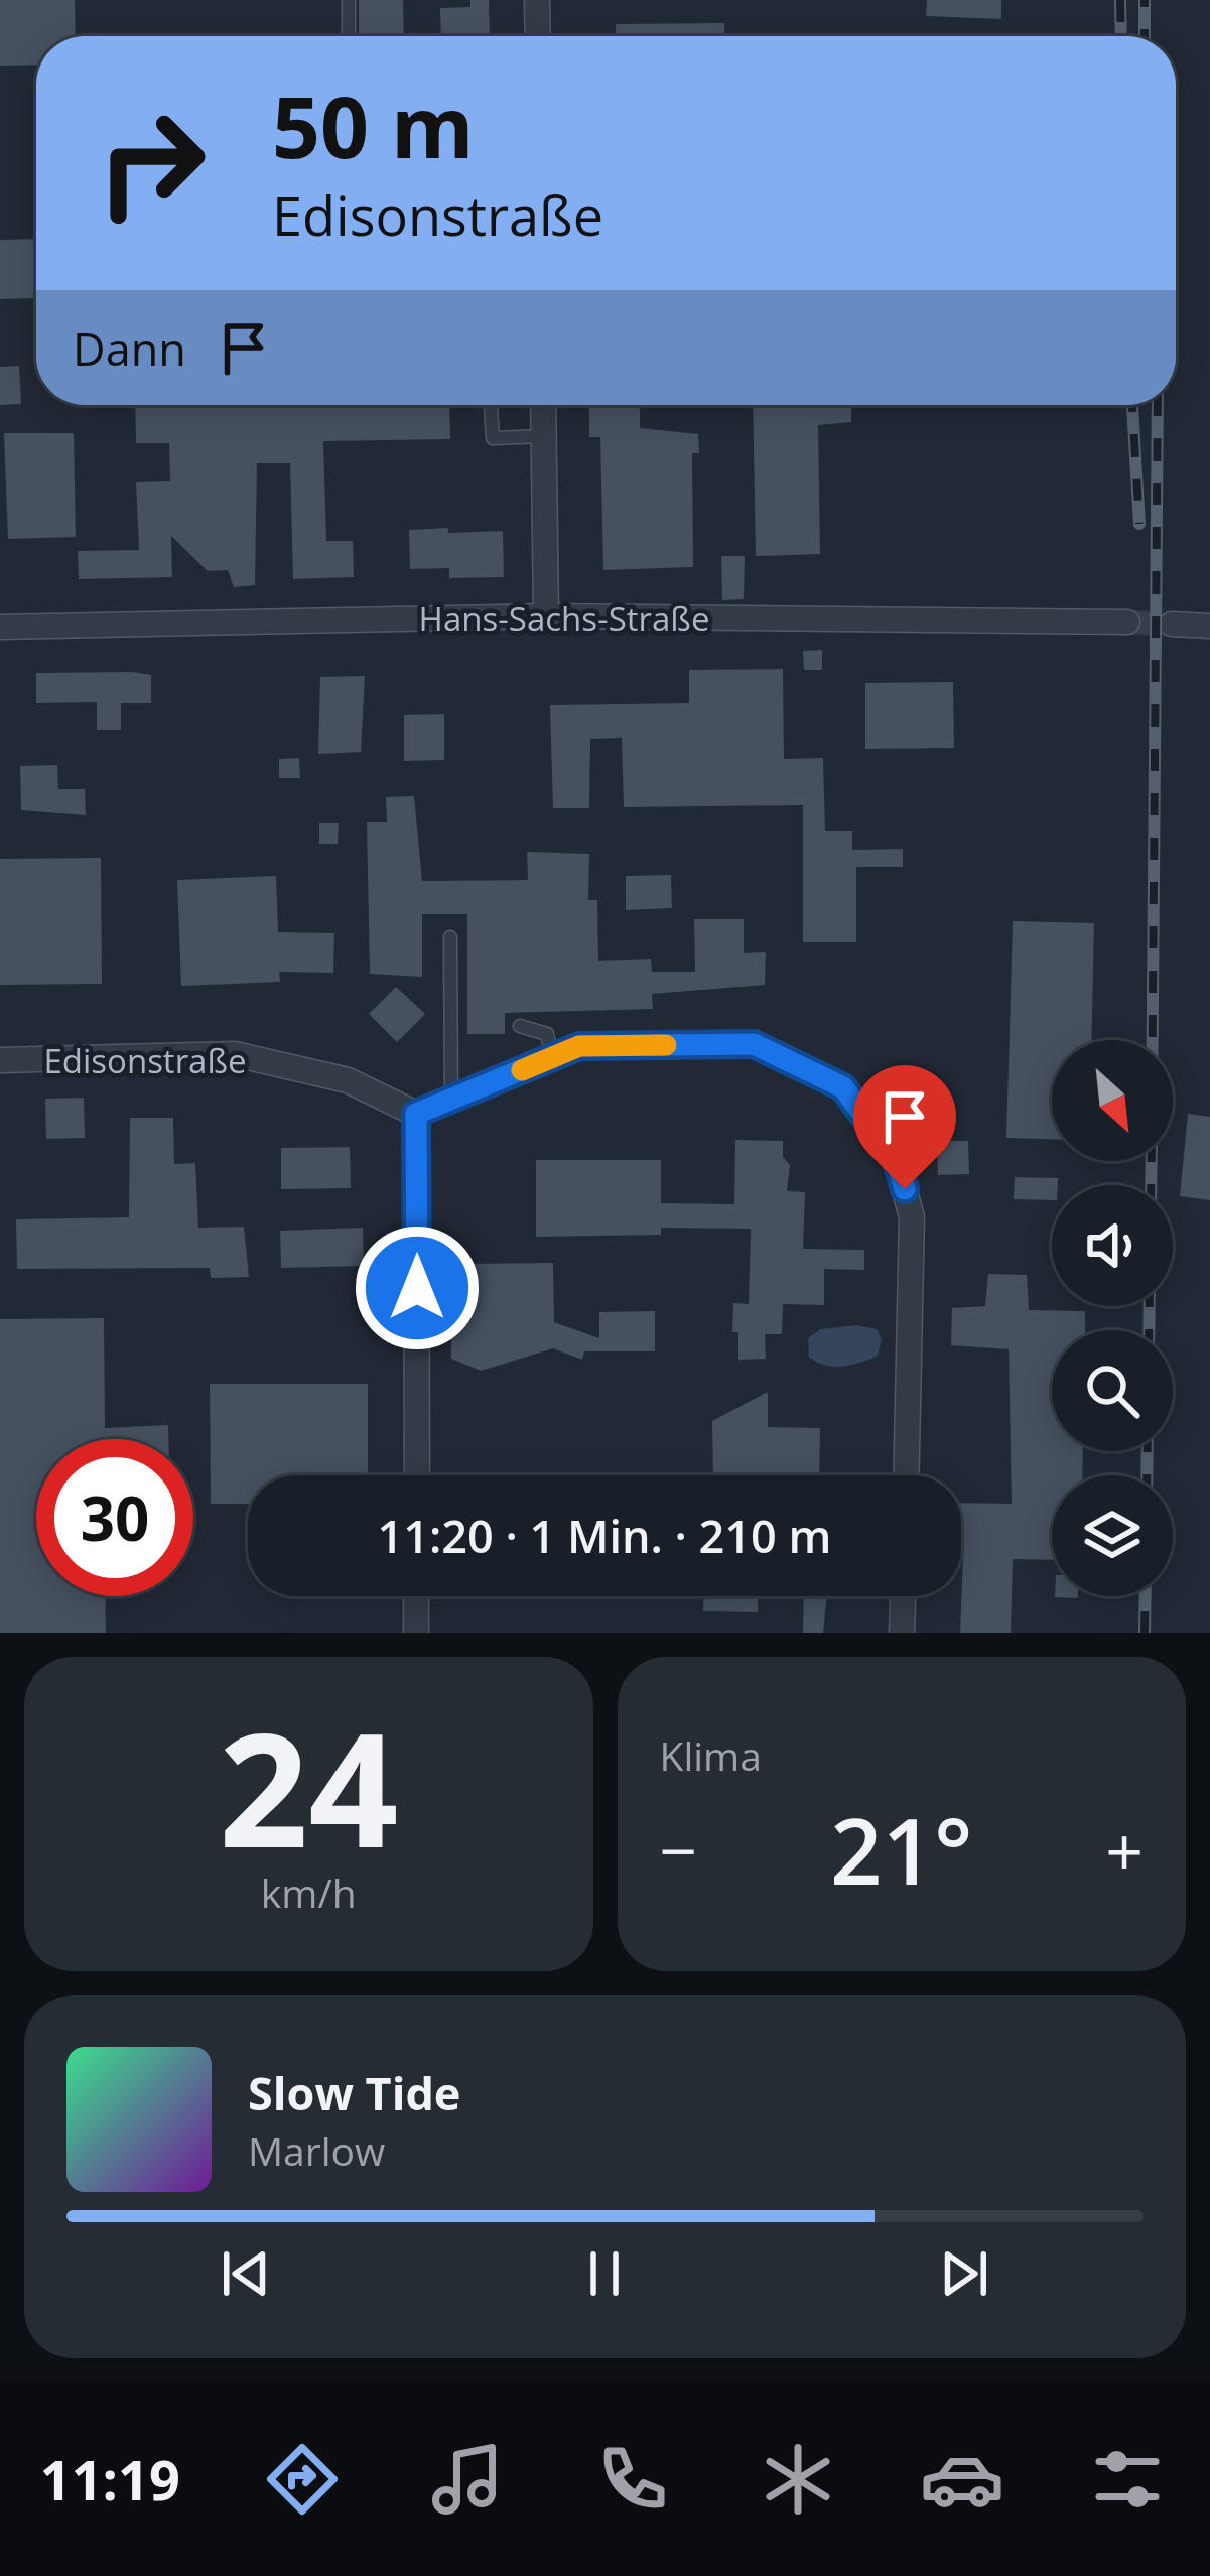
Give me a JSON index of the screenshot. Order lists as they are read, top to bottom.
{
  "streets": {
    "street": ["Hans-Sachs-Straße", "Edisonstraße"]
  },
  "north": "bottom right",
  "page": {
    "turn": ["50 m", "Edisonstraße"],
    "then": "Dann",
    "limit": "30",
    "trip": "11:20 · 1 Min. · 210 m",
    "tile": [
      ["24", "km/h"],
      "Klima"
    ],
    "heat": ["−", "21°", "+"],
    "song": ["Slow Tide", "Marlow"],
    "tabs": "11:19"
  }
}
